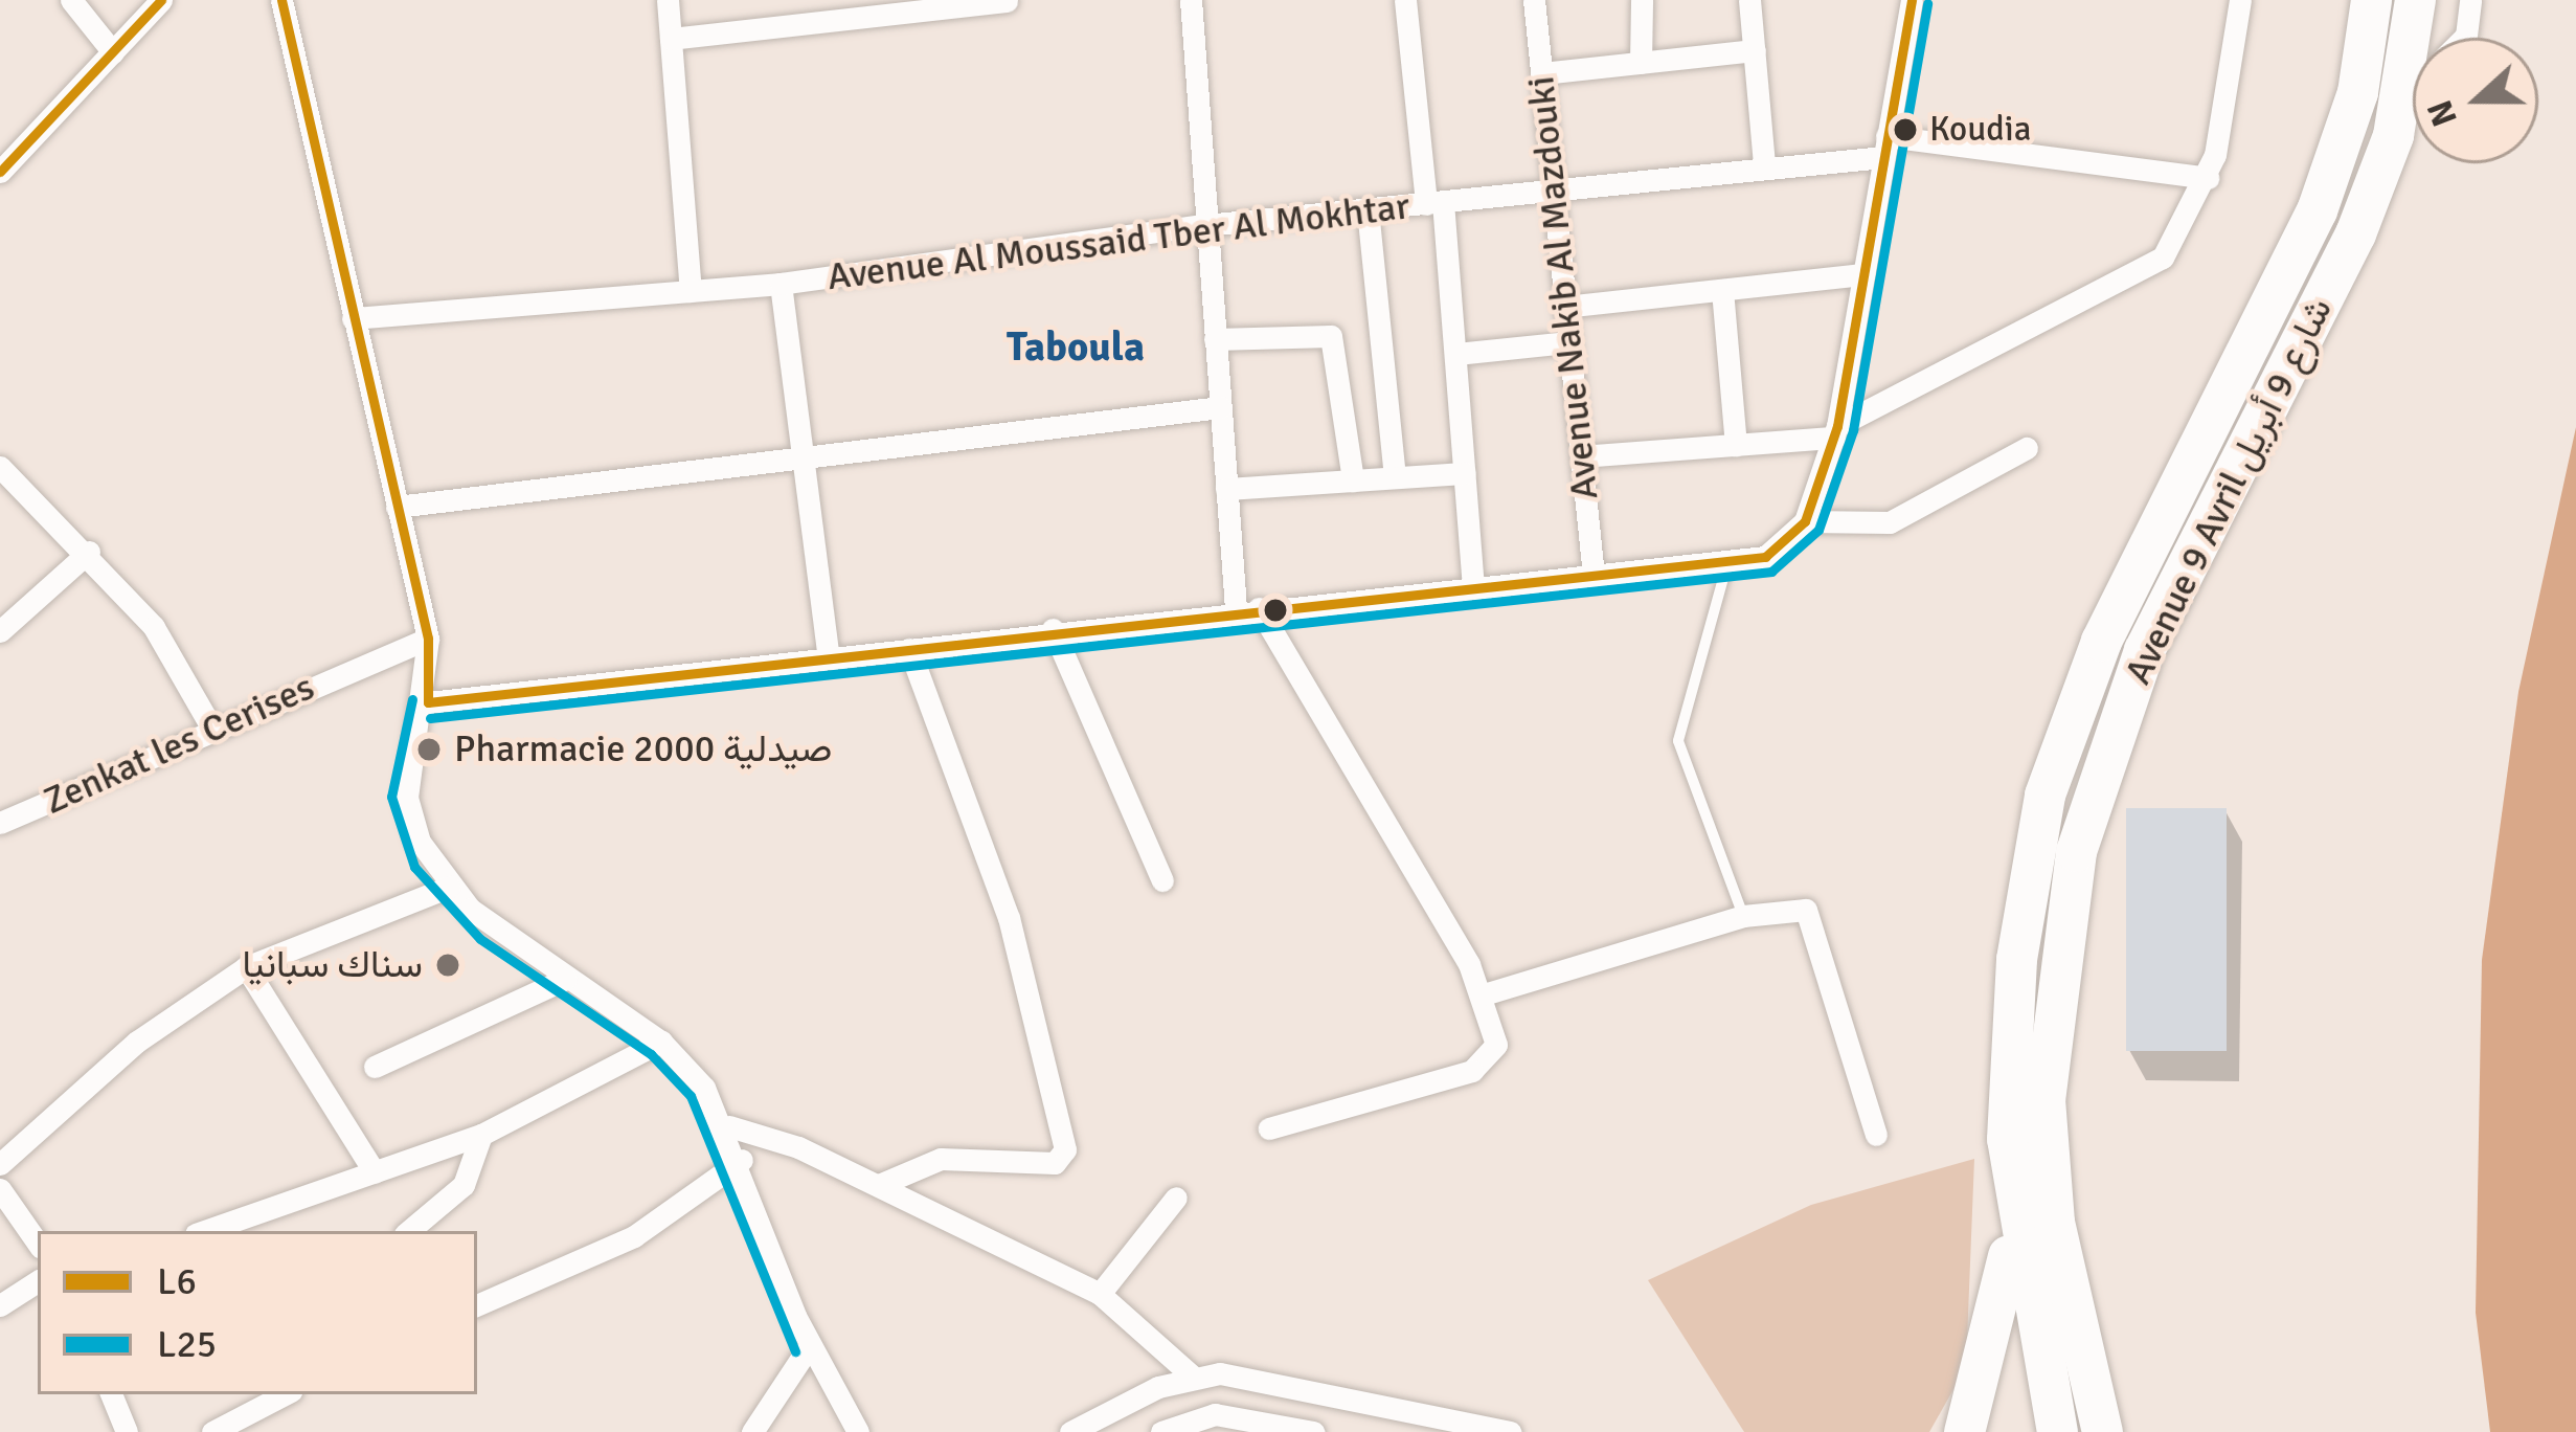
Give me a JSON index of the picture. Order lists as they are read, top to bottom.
{
  "streets": {
    "highway": ["Avenue 9 Avril شارع 9 أبريل"],
    "street": ["Avenue Al Moussaid Tber Al Mokhtar", "Avenue Nakib Al Mazdouki", "Zenkat les Cerises"]
  },
  "crossings": [
    ["Avenue Al Moussaid Tber Al Mokhtar", "Avenue Nakib Al Mazdouki"]
  ],
  "districts": ["Taboula"],
  "places": ["Koudia", "Pharmacie 2000 صيدلية", "سناك سبانيا"],
  "lines": ["transit line L6", "transit line L25"],
  "legend": ["L6", "L25"],
  "north": "left"
}
